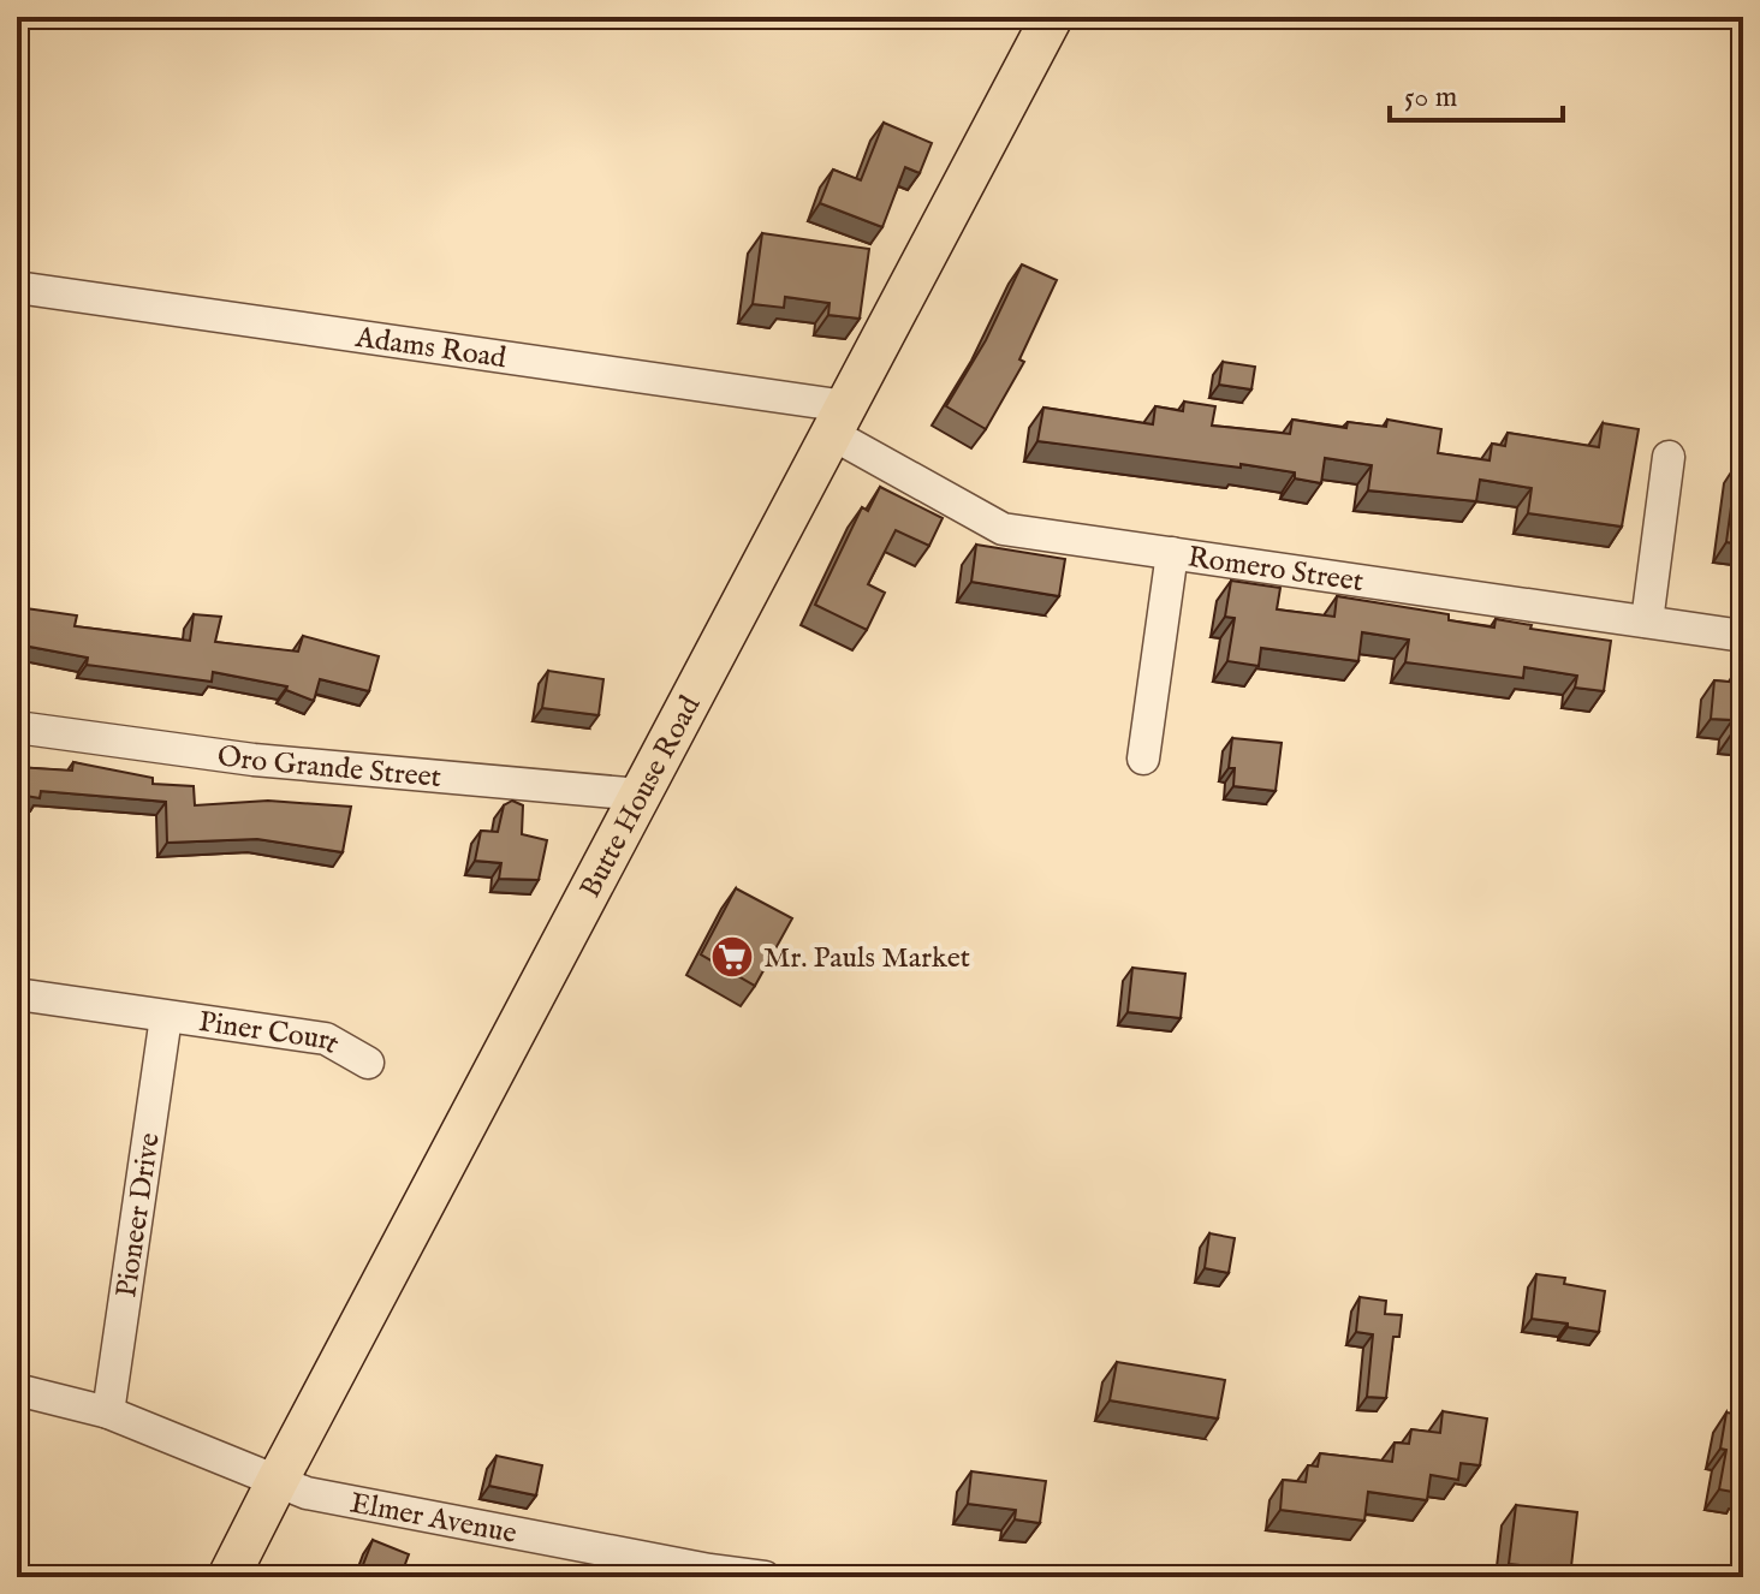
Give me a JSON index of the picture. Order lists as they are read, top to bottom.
{
  "streets": {
    "main road": ["Butte House Road"],
    "street": [
      "Adams Road",
      "Romero Street",
      "Oro Grande Street",
      "Piner Court",
      "Pioneer Drive",
      "Elmer Avenue"
    ]
  },
  "crossings": [
    ["Adams Road", "Romero Street"],
    ["Adams Road", "Butte House Road"],
    ["Romero Street", "Butte House Road"],
    ["Oro Grande Street", "Butte House Road"],
    ["Butte House Road", "Elmer Avenue"],
    ["Piner Court", "Pioneer Drive"],
    ["Pioneer Drive", "Elmer Avenue"]
  ],
  "places": {
    "supermarket": ["Mr. Pauls Market"]
  },
  "scale_bar": "50 m"
}
